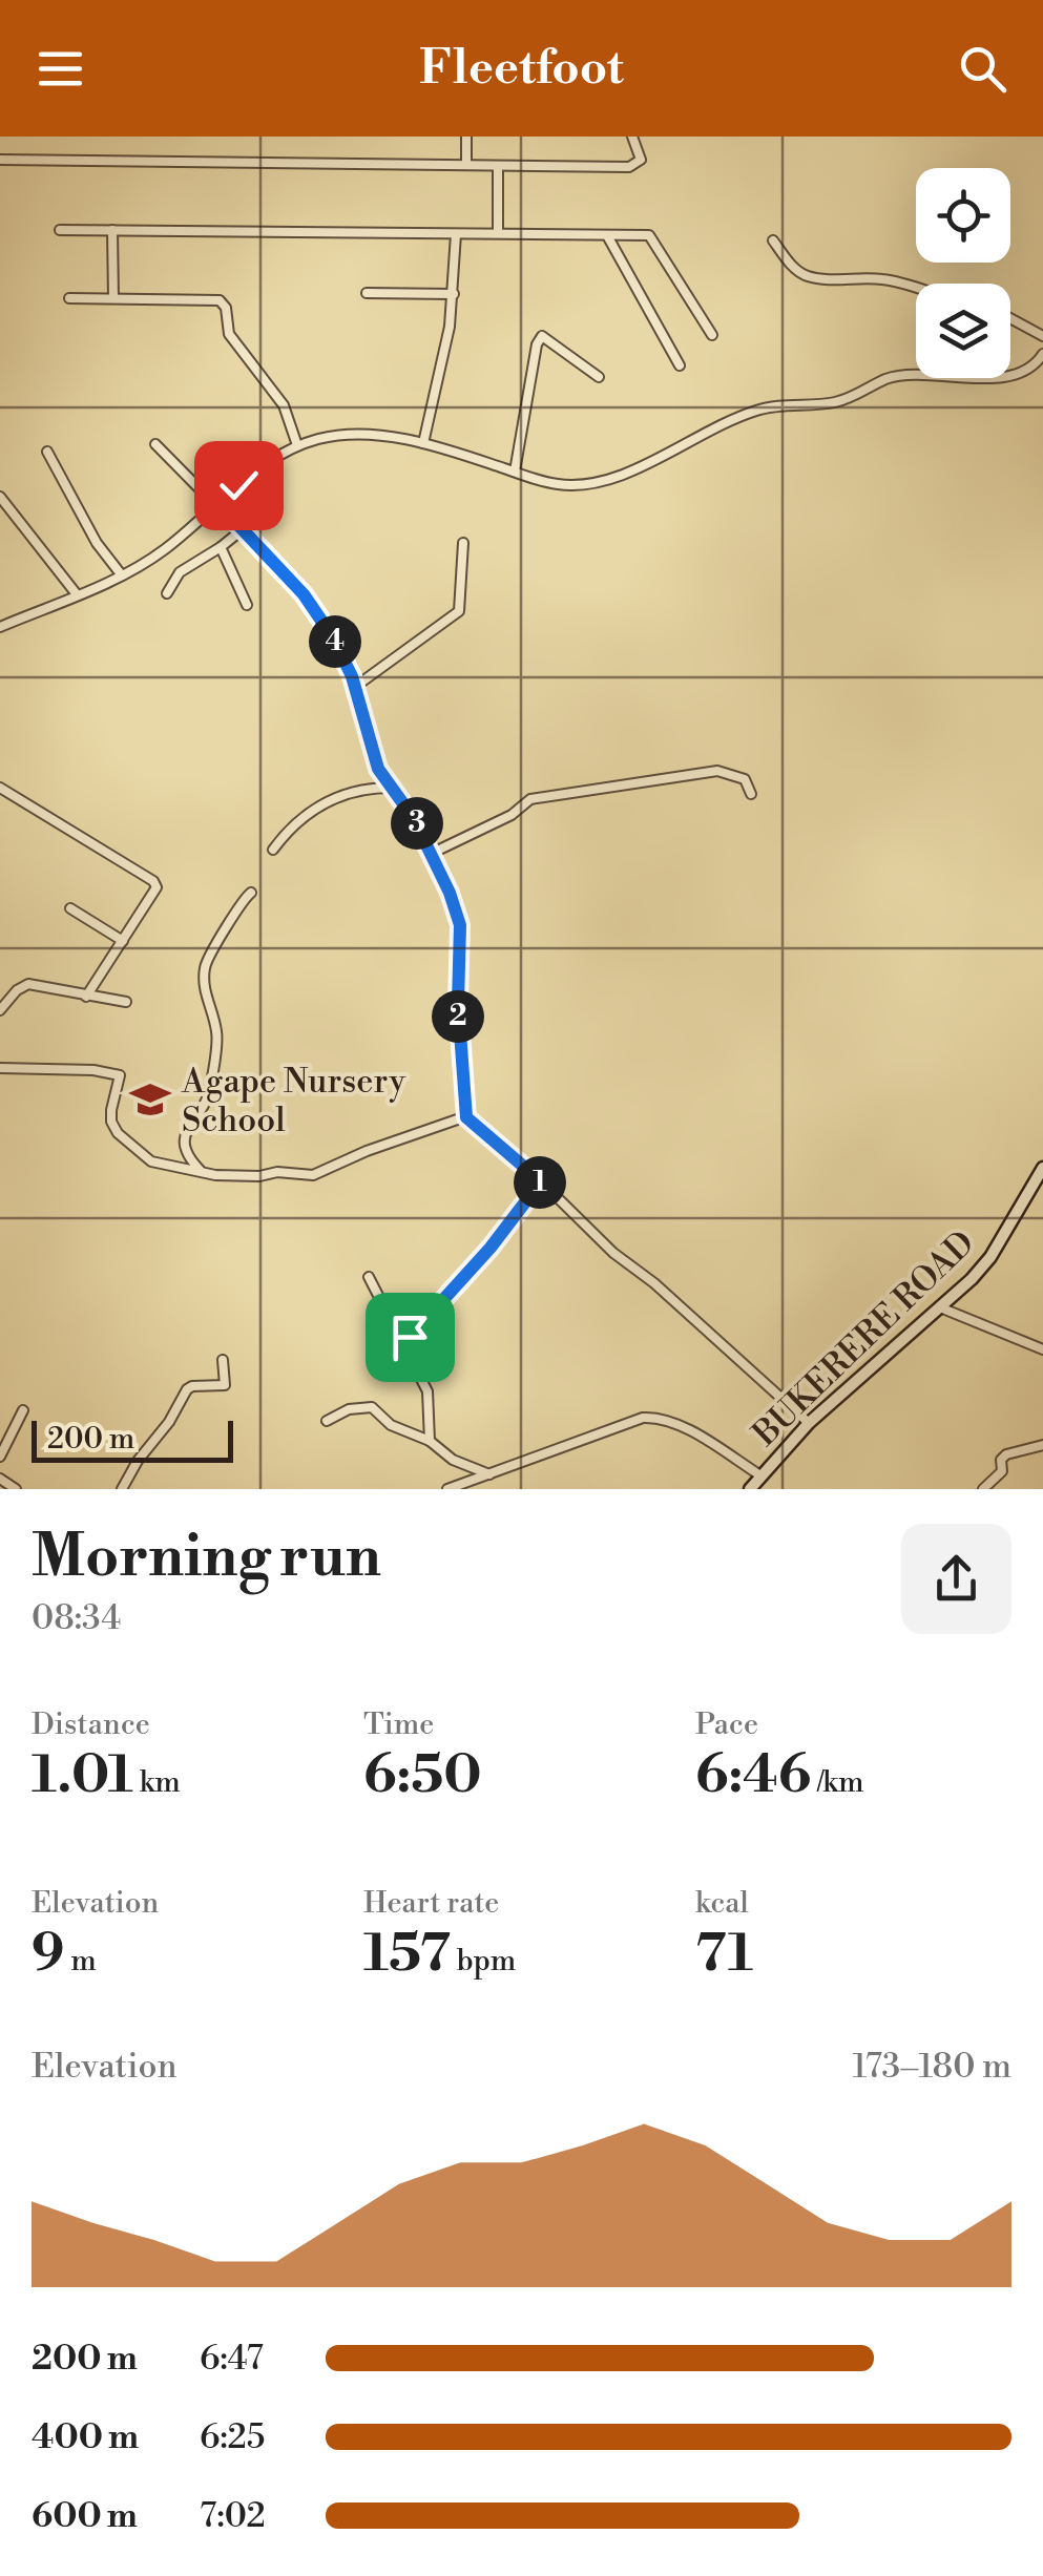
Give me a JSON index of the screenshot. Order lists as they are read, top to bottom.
{
  "streets": {
    "street": ["BUKERERE ROAD"]
  },
  "places": {
    "school or university": ["Agape Nursery School"]
  },
  "scale_bar": "200 m",
  "page": {
    "header": "Fleetfoot",
    "pins": [
      "4",
      "3",
      "2",
      "1"
    ],
    "scale": "200 m",
    "heading": ["Morning run", "08:34"],
    "stats": [
      ["Distance", "1.01 km"],
      ["Time", "6:50"],
      ["Pace", "6:46 /km"],
      ["Elevation", "9 m"],
      ["Heart rate", "157 bpm"],
      ["kcal", "71"]
    ],
    "chart": ["Elevation", "173–180 m"],
    "list": [
      {
        "name": "200 m",
        "note": "6:47"
      },
      {
        "name": "400 m",
        "note": "6:25"
      },
      {
        "name": "600 m",
        "note": "7:02"
      }
    ]
  }
}
